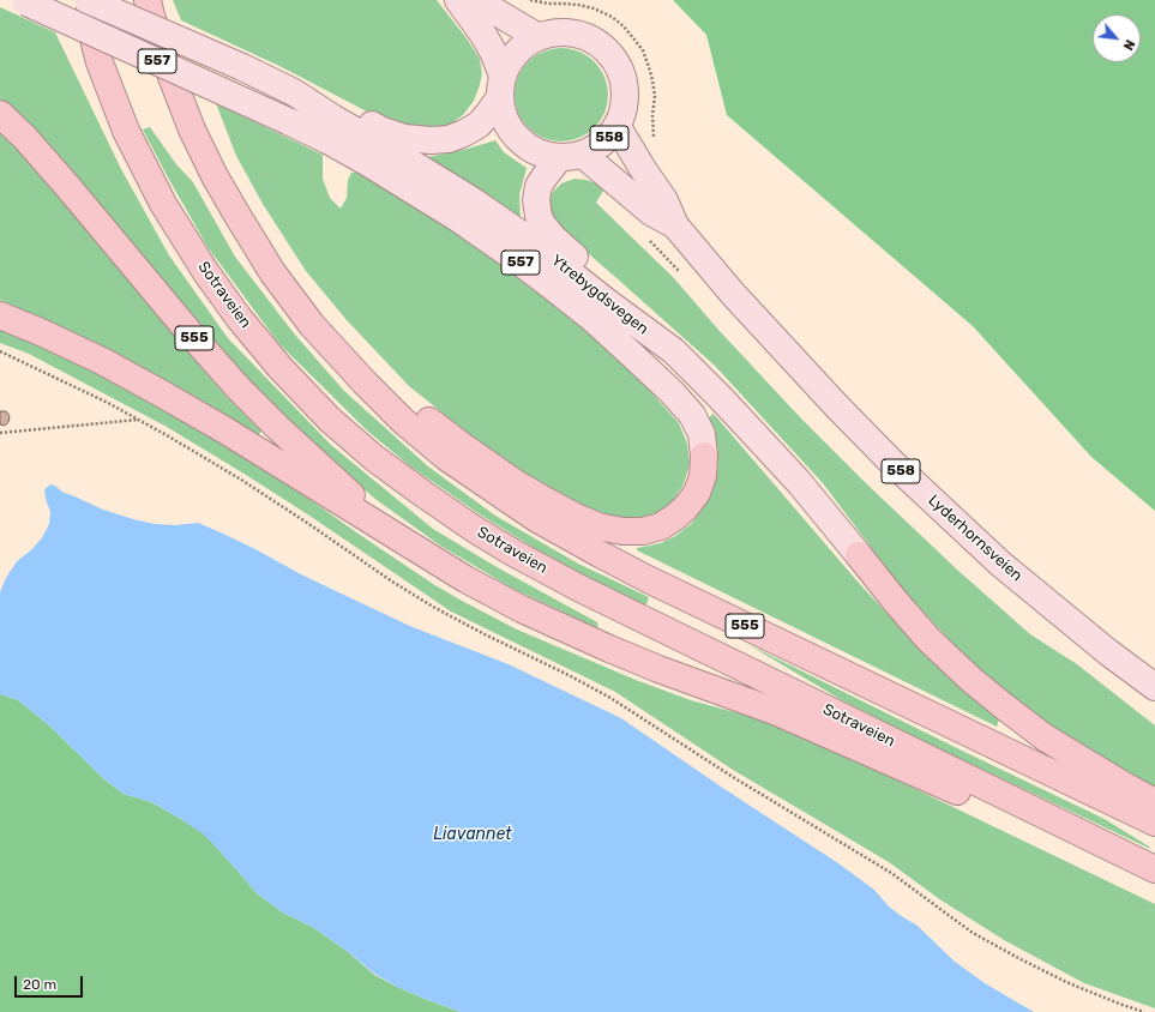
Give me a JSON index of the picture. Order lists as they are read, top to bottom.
{
  "streets": {
    "highway": ["Sotraveien", "555"],
    "main road": [
      "557",
      "558",
      "Ytrebygdsvegen",
      "Lyderhornsveien"
    ]
  },
  "crossings": [
    ["557", "558"],
    ["557", "Ytrebygdsvegen"],
    ["557", "555"],
    ["557", "Lyderhornsveien"],
    ["558", "Lyderhornsveien"],
    ["Sotraveien", "555"]
  ],
  "water": ["Liavannet"],
  "scale_bar": "20 m",
  "north": "bottom right"
}
